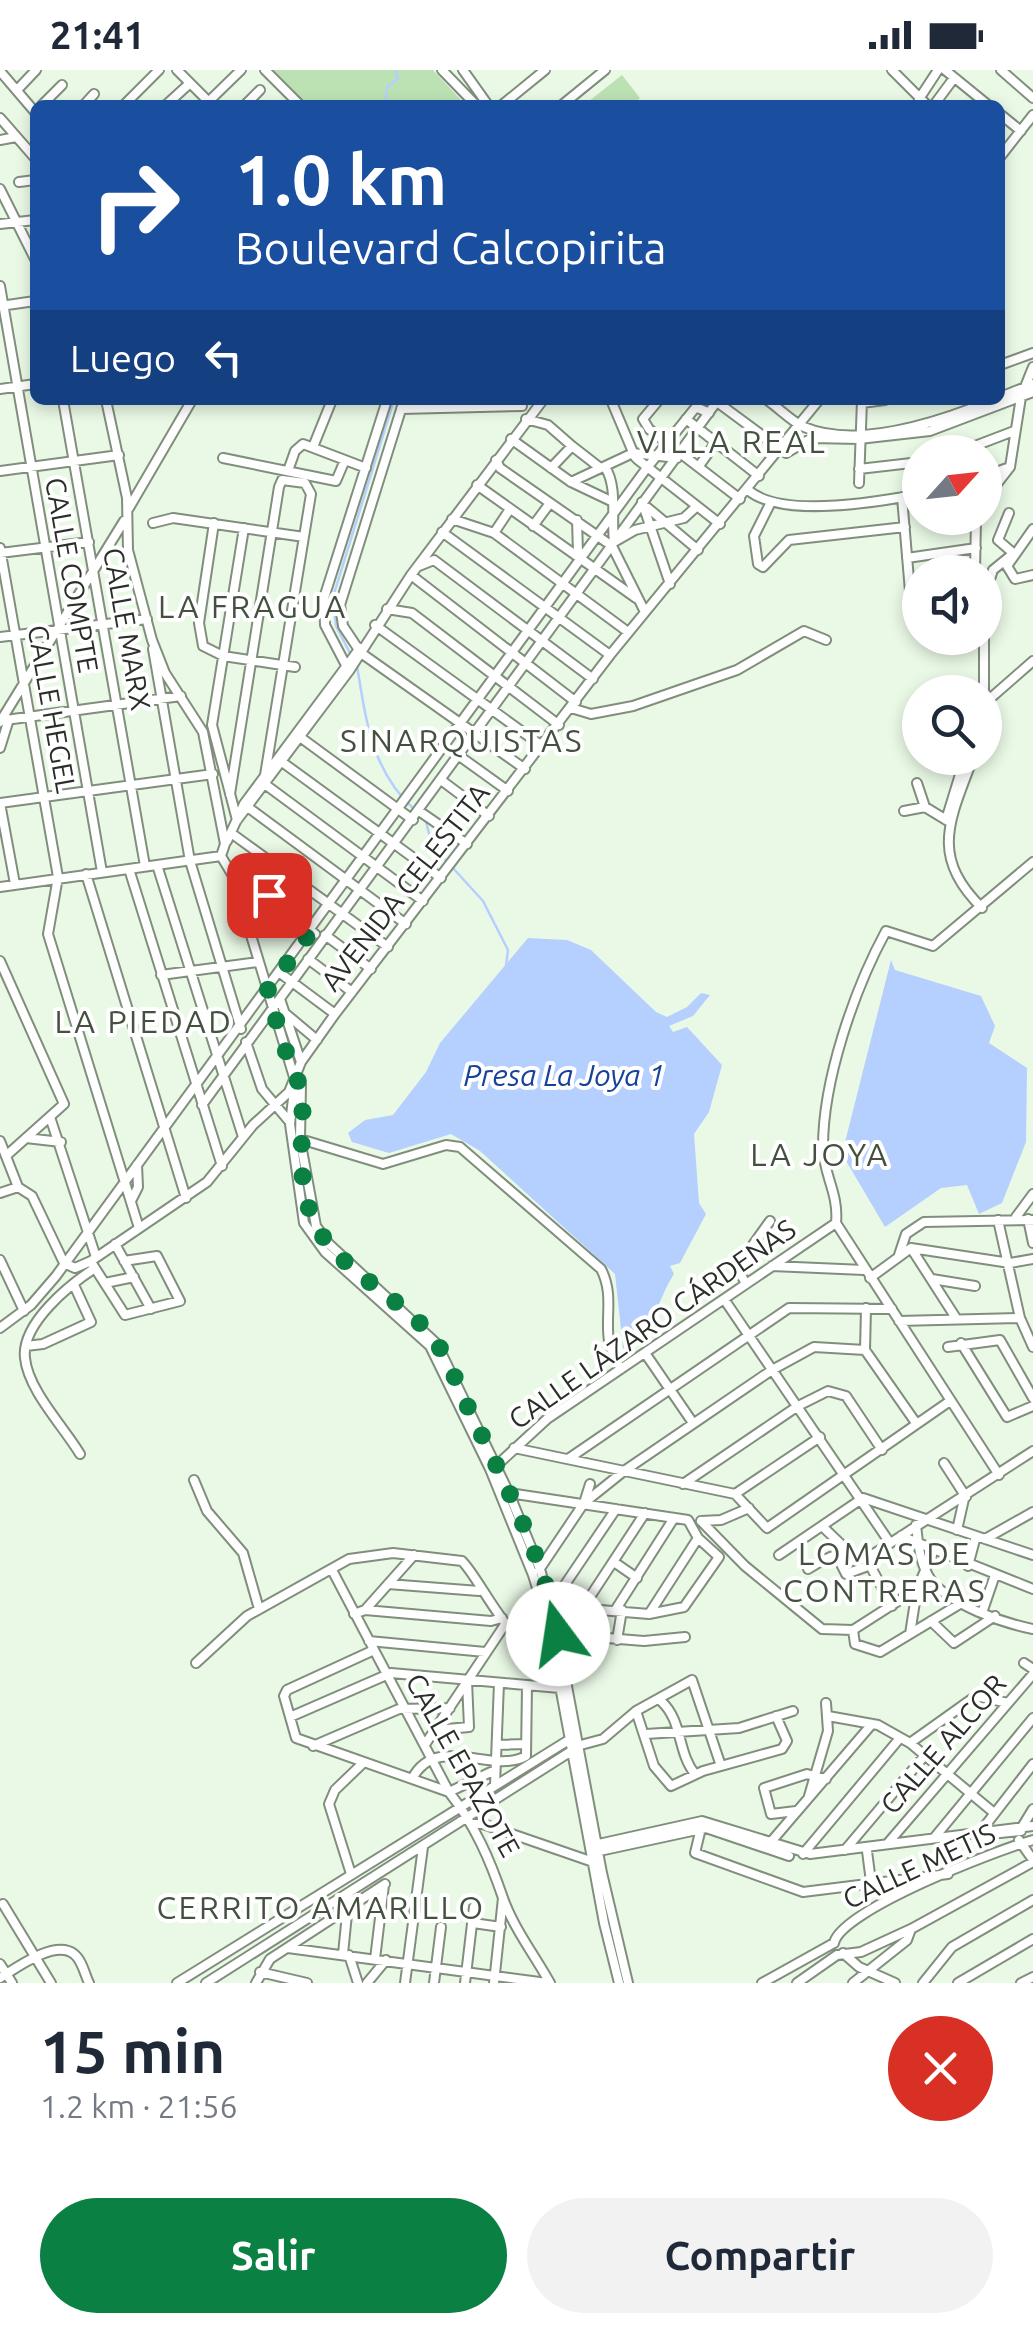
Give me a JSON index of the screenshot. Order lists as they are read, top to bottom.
{
  "streets": {
    "street": [
      "CALLE COMPTE",
      "CALLE MARX",
      "CALLE HEGEL",
      "AVENIDA CELESTITA",
      "CALLE LÁZARO CÁRDENAS",
      "CALLE ALCOR",
      "CALLE EPAZOTE",
      "CALLE METIS"
    ]
  },
  "districts": [
    "VILLA REAL",
    "LA FRAGUA",
    "SINARQUISTAS",
    "LA PIEDAD",
    "LA JOYA",
    "LOMAS DE CONTRERAS",
    "CERRITO AMARILLO"
  ],
  "water": ["Presa La Joya 1"],
  "north": "top right",
  "page": {
    "status": "21:41",
    "turn": ["1.0 km", "Boulevard Calcopirita"],
    "then": "Luego",
    "heading": ["15 min", "1.2 km · 21:56"],
    "buttons": ["Salir", "Compartir"]
  }
}
